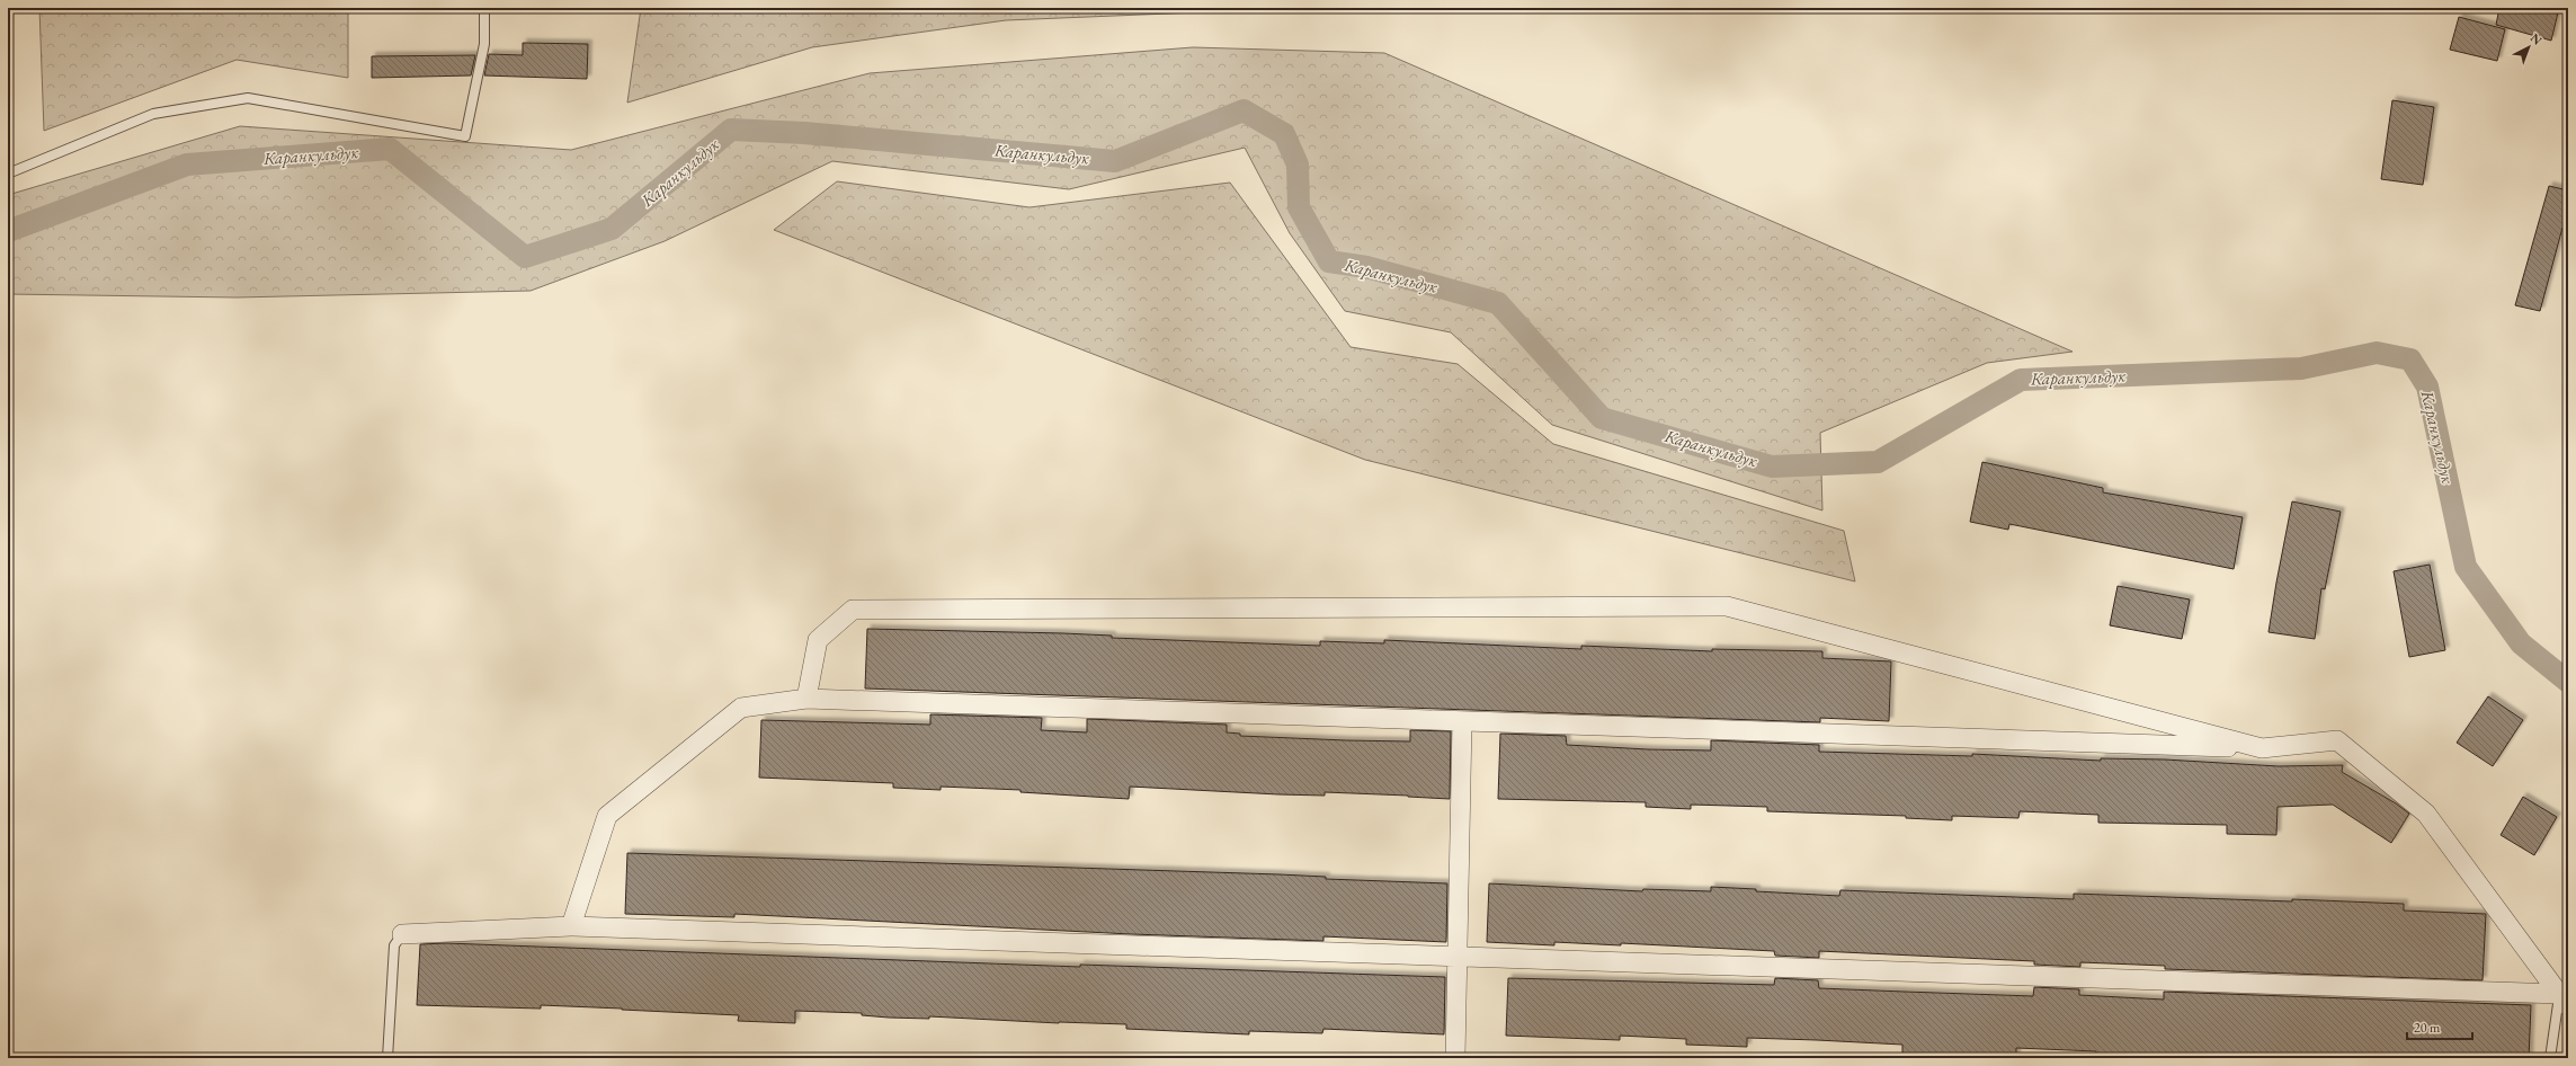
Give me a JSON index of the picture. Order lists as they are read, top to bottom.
{
  "water": ["Каранкульдук"],
  "scale_bar": "20 m",
  "north": "top right"
}
